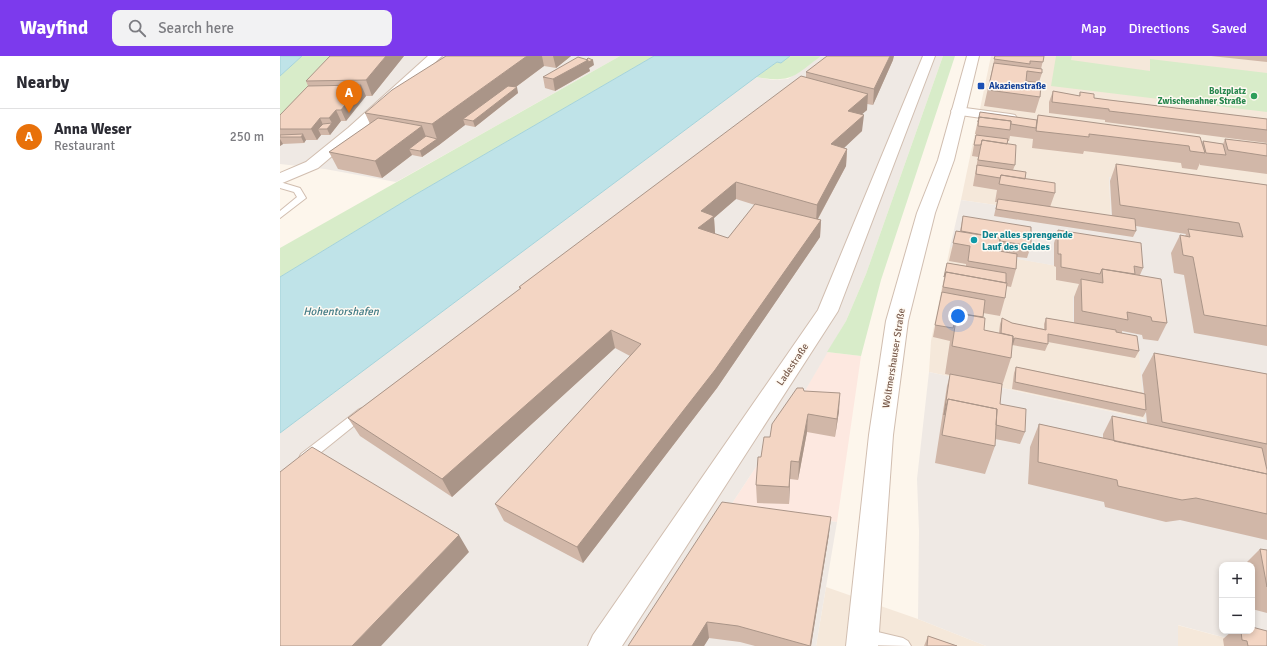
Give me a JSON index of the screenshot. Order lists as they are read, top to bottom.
{
  "streets": {
    "street": ["Woltmershauser Straße", "Ladestraße"]
  },
  "water": ["Hohentorshafen"],
  "places": {
    "transit": ["Akazienstraße"],
    "other": ["Bolzplatz Zwischenahner Straße", "Der alles sprengende Lauf des Geldes"]
  },
  "page": {
    "header": "Wayfind",
    "search": "Search here",
    "nav": ["Map", "Directions", "Saved"],
    "heading": "Nearby",
    "pins": "A",
    "list": [
      {
        "mark": "A",
        "name": "Anna Weser",
        "note": "Restaurant",
        "value": "250 m"
      }
    ],
    "map_buttons": ["+", "−"]
  }
}
